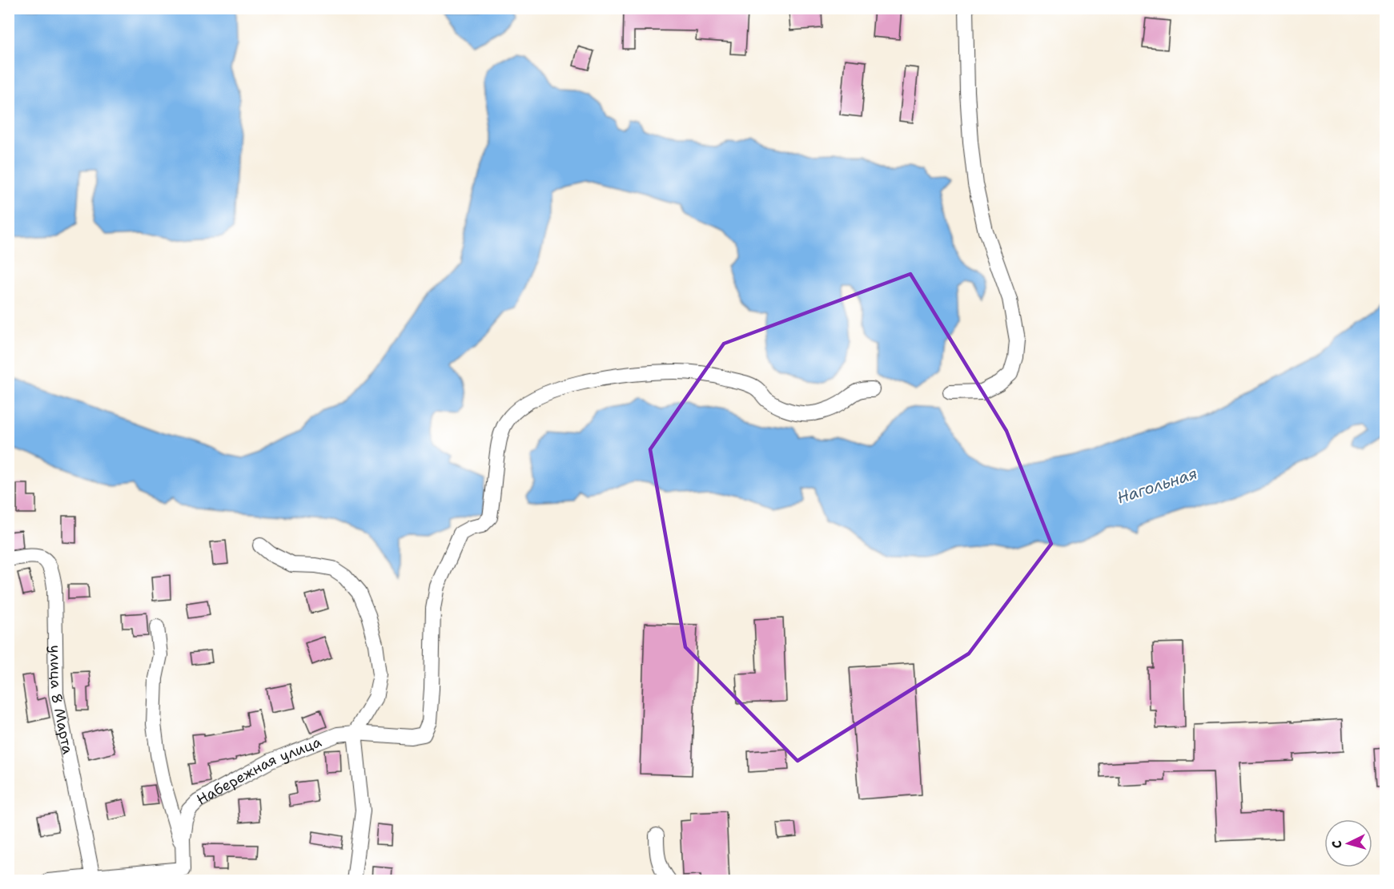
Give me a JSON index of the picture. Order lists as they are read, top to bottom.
{
  "streets": {
    "street": ["улица 8 Марта", "Набережная улица"]
  },
  "crossings": [
    ["улица 8 Марта", "Набережная улица"]
  ],
  "water": ["Нагольная"],
  "north": "left"
}
